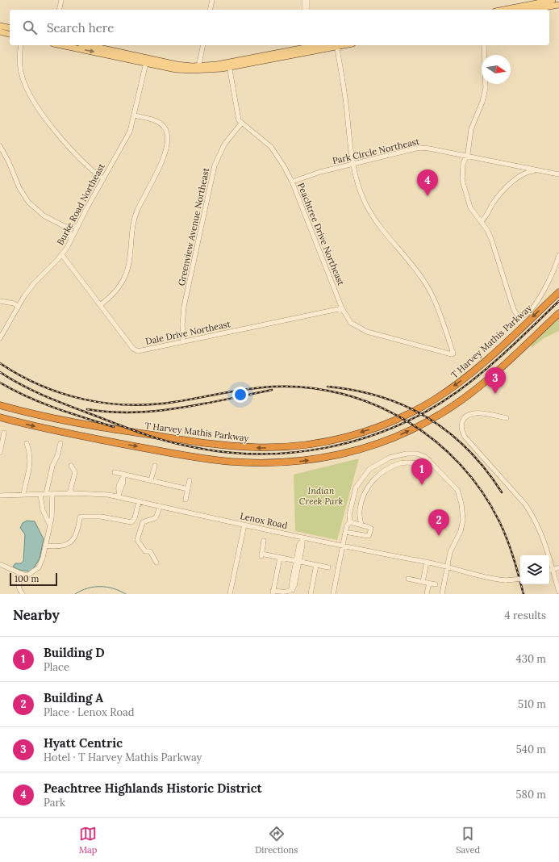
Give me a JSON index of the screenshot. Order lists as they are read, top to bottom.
{
  "streets": {
    "highway": ["T Harvey Mathis Parkway"],
    "street": [
      "Park Circle Northeast",
      "Burke Road Northeast",
      "Greenview Avenue Northeast",
      "Peachtree Drive Northeast",
      "Dale Drive Northeast",
      "Lenox Road"
    ]
  },
  "crossings": [
    ["Park Circle Northeast", "Peachtree Drive Northeast"],
    ["Burke Road Northeast", "Dale Drive Northeast"],
    ["Greenview Avenue Northeast", "Peachtree Drive Northeast"],
    ["Greenview Avenue Northeast", "Dale Drive Northeast"],
    ["Peachtree Drive Northeast", "Dale Drive Northeast"]
  ],
  "parks": ["Indian Creek Park"],
  "scale_bar": "100 m",
  "north": "right",
  "page": {
    "search": "Search here",
    "pins": [
      "4",
      "3",
      "1",
      "2"
    ],
    "scale": "100 m",
    "heading": ["Nearby", "4 results"],
    "list": [
      {
        "mark": "1",
        "name": "Building D",
        "note": "Place",
        "value": "430 m"
      },
      {
        "mark": "2",
        "name": "Building A",
        "note": "Place · Lenox Road",
        "value": "510 m"
      },
      {
        "mark": "3",
        "name": "Hyatt Centric",
        "note": "Hotel · T Harvey Mathis Parkway",
        "value": "540 m"
      },
      {
        "mark": "4",
        "name": "Peachtree Highlands Historic District",
        "note": "Park",
        "value": "580 m"
      }
    ],
    "nav": ["Map", "Directions", "Saved"]
  }
}
